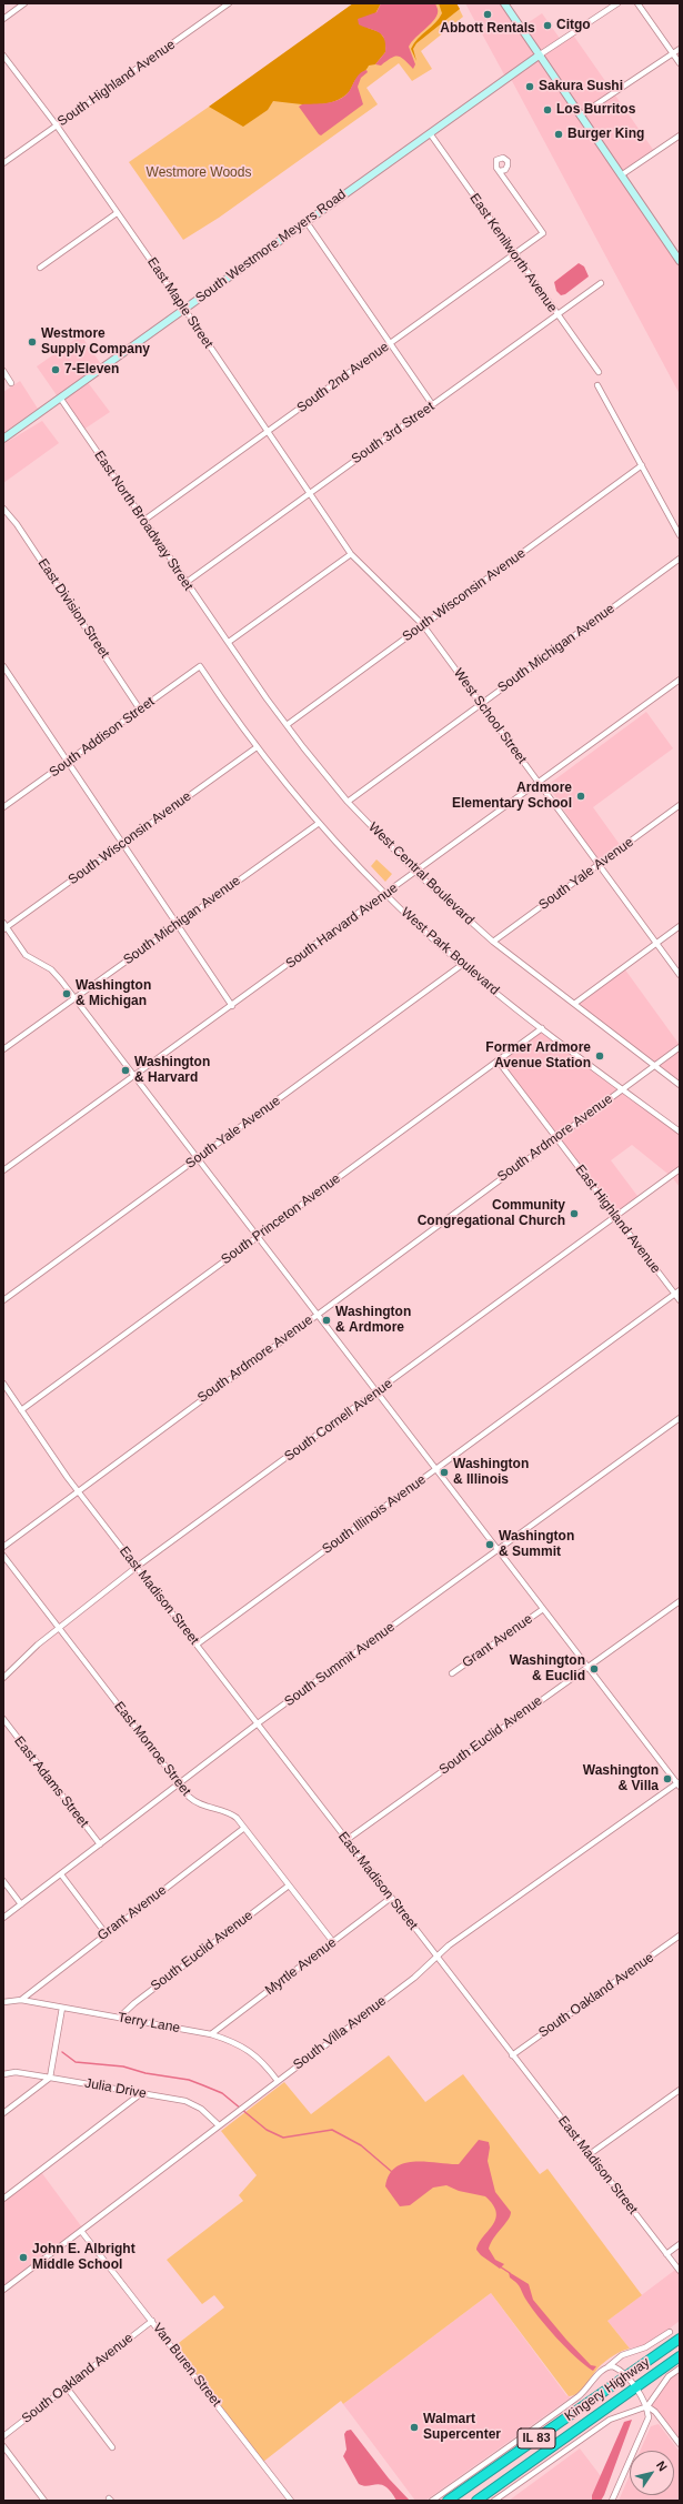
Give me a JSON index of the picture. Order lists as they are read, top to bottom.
{
  "streets": {
    "highway": ["Kingery Highway", "IL 83"],
    "street": [
      "South Highland Avenue",
      "South Westmore Meyers Road",
      "East Kenilworth Avenue",
      "East Maple Street",
      "South 2nd Avenue",
      "South 3rd Street",
      "East North Broadway Street",
      "South Wisconsin Avenue",
      "East Division Street",
      "South Michigan Avenue",
      "West School Street",
      "South Addison Street",
      "West Central Boulevard",
      "South Yale Avenue",
      "South Harvard Avenue",
      "West Park Boulevard",
      "South Ardmore Avenue",
      "South Princeton Avenue",
      "East Highland Avenue",
      "South Cornell Avenue",
      "South Illinois Avenue",
      "East Madison Street",
      "Grant Avenue",
      "South Summit Avenue",
      "South Euclid Avenue",
      "East Monroe Street",
      "East Adams Street",
      "Myrtle Avenue",
      "South Oakland Avenue",
      "Terry Lane",
      "South Villa Avenue",
      "Julia Drive",
      "Van Buren Street"
    ]
  },
  "crossings": [
    ["South Highland Avenue", "East Maple Street"],
    ["South Westmore Meyers Road", "East Kenilworth Avenue"],
    ["South Westmore Meyers Road", "East Maple Street"],
    ["South Westmore Meyers Road", "East North Broadway Street"],
    ["East Kenilworth Avenue", "South 2nd Avenue"],
    ["East Kenilworth Avenue", "South 3rd Street"],
    ["East Maple Street", "South 2nd Avenue"],
    ["East Maple Street", "South 3rd Street"],
    ["East Maple Street", "West School Street"],
    ["South 2nd Avenue", "East North Broadway Street"],
    ["South 3rd Street", "East North Broadway Street"],
    ["East North Broadway Street", "West Central Boulevard"],
    ["South Wisconsin Avenue", "West School Street"],
    ["South Wisconsin Avenue", "West Central Boulevard"],
    ["South Wisconsin Avenue", "West Park Boulevard"],
    ["East Division Street", "South Addison Street"],
    ["South Michigan Avenue", "West School Street"],
    ["South Michigan Avenue", "West Central Boulevard"],
    ["South Michigan Avenue", "West Park Boulevard"],
    ["West School Street", "South Yale Avenue"],
    ["West School Street", "South Harvard Avenue"],
    ["South Addison Street", "West Park Boulevard"],
    ["West Central Boulevard", "South Yale Avenue"],
    ["West Central Boulevard", "South Harvard Avenue"],
    ["West Central Boulevard", "South Ardmore Avenue"],
    ["South Yale Avenue", "West Park Boulevard"],
    ["South Harvard Avenue", "West Park Boulevard"],
    ["West Park Boulevard", "South Ardmore Avenue"],
    ["West Park Boulevard", "South Princeton Avenue"],
    ["South Ardmore Avenue", "East Highland Avenue"],
    ["South Ardmore Avenue", "East Madison Street"],
    ["South Princeton Avenue", "East Highland Avenue"],
    ["South Princeton Avenue", "East Madison Street"],
    ["East Highland Avenue", "South Cornell Avenue"],
    ["East Highland Avenue", "South Illinois Avenue"],
    ["South Cornell Avenue", "East Madison Street"],
    ["South Cornell Avenue", "East Monroe Street"],
    ["South Illinois Avenue", "East Madison Street"],
    ["East Madison Street", "South Summit Avenue"],
    ["East Madison Street", "South Euclid Avenue"],
    ["East Madison Street", "Myrtle Avenue"],
    ["East Madison Street", "South Oakland Avenue"],
    ["East Madison Street", "South Villa Avenue"],
    ["Grant Avenue", "East Monroe Street"],
    ["Grant Avenue", "Terry Lane"],
    ["South Summit Avenue", "East Monroe Street"],
    ["South Summit Avenue", "East Adams Street"],
    ["South Euclid Avenue", "East Monroe Street"],
    ["South Euclid Avenue", "Terry Lane"],
    ["East Monroe Street", "Myrtle Avenue"],
    ["Myrtle Avenue", "Terry Lane"],
    ["South Oakland Avenue", "Van Buren Street"],
    ["Terry Lane", "South Villa Avenue"],
    ["South Villa Avenue", "Julia Drive"],
    ["South Villa Avenue", "Van Buren Street"]
  ],
  "parks": ["Westmore Woods"],
  "places": [
    "Abbott Rentals",
    "Citgo",
    "Sakura Sushi",
    "Los Burritos",
    "Burger King",
    "Westmore Supply Company",
    "7-Eleven",
    "Ardmore Elementary School",
    "Washington & Michigan",
    "Former Ardmore Avenue Station",
    "Washington & Harvard",
    "Community Congregational Church",
    "Washington & Ardmore",
    "Washington & Illinois",
    "Washington & Summit",
    "Washington & Euclid",
    "Washington & Villa",
    "John E. Albright Middle School",
    "Walmart Supercenter"
  ],
  "north": "top right"
}
